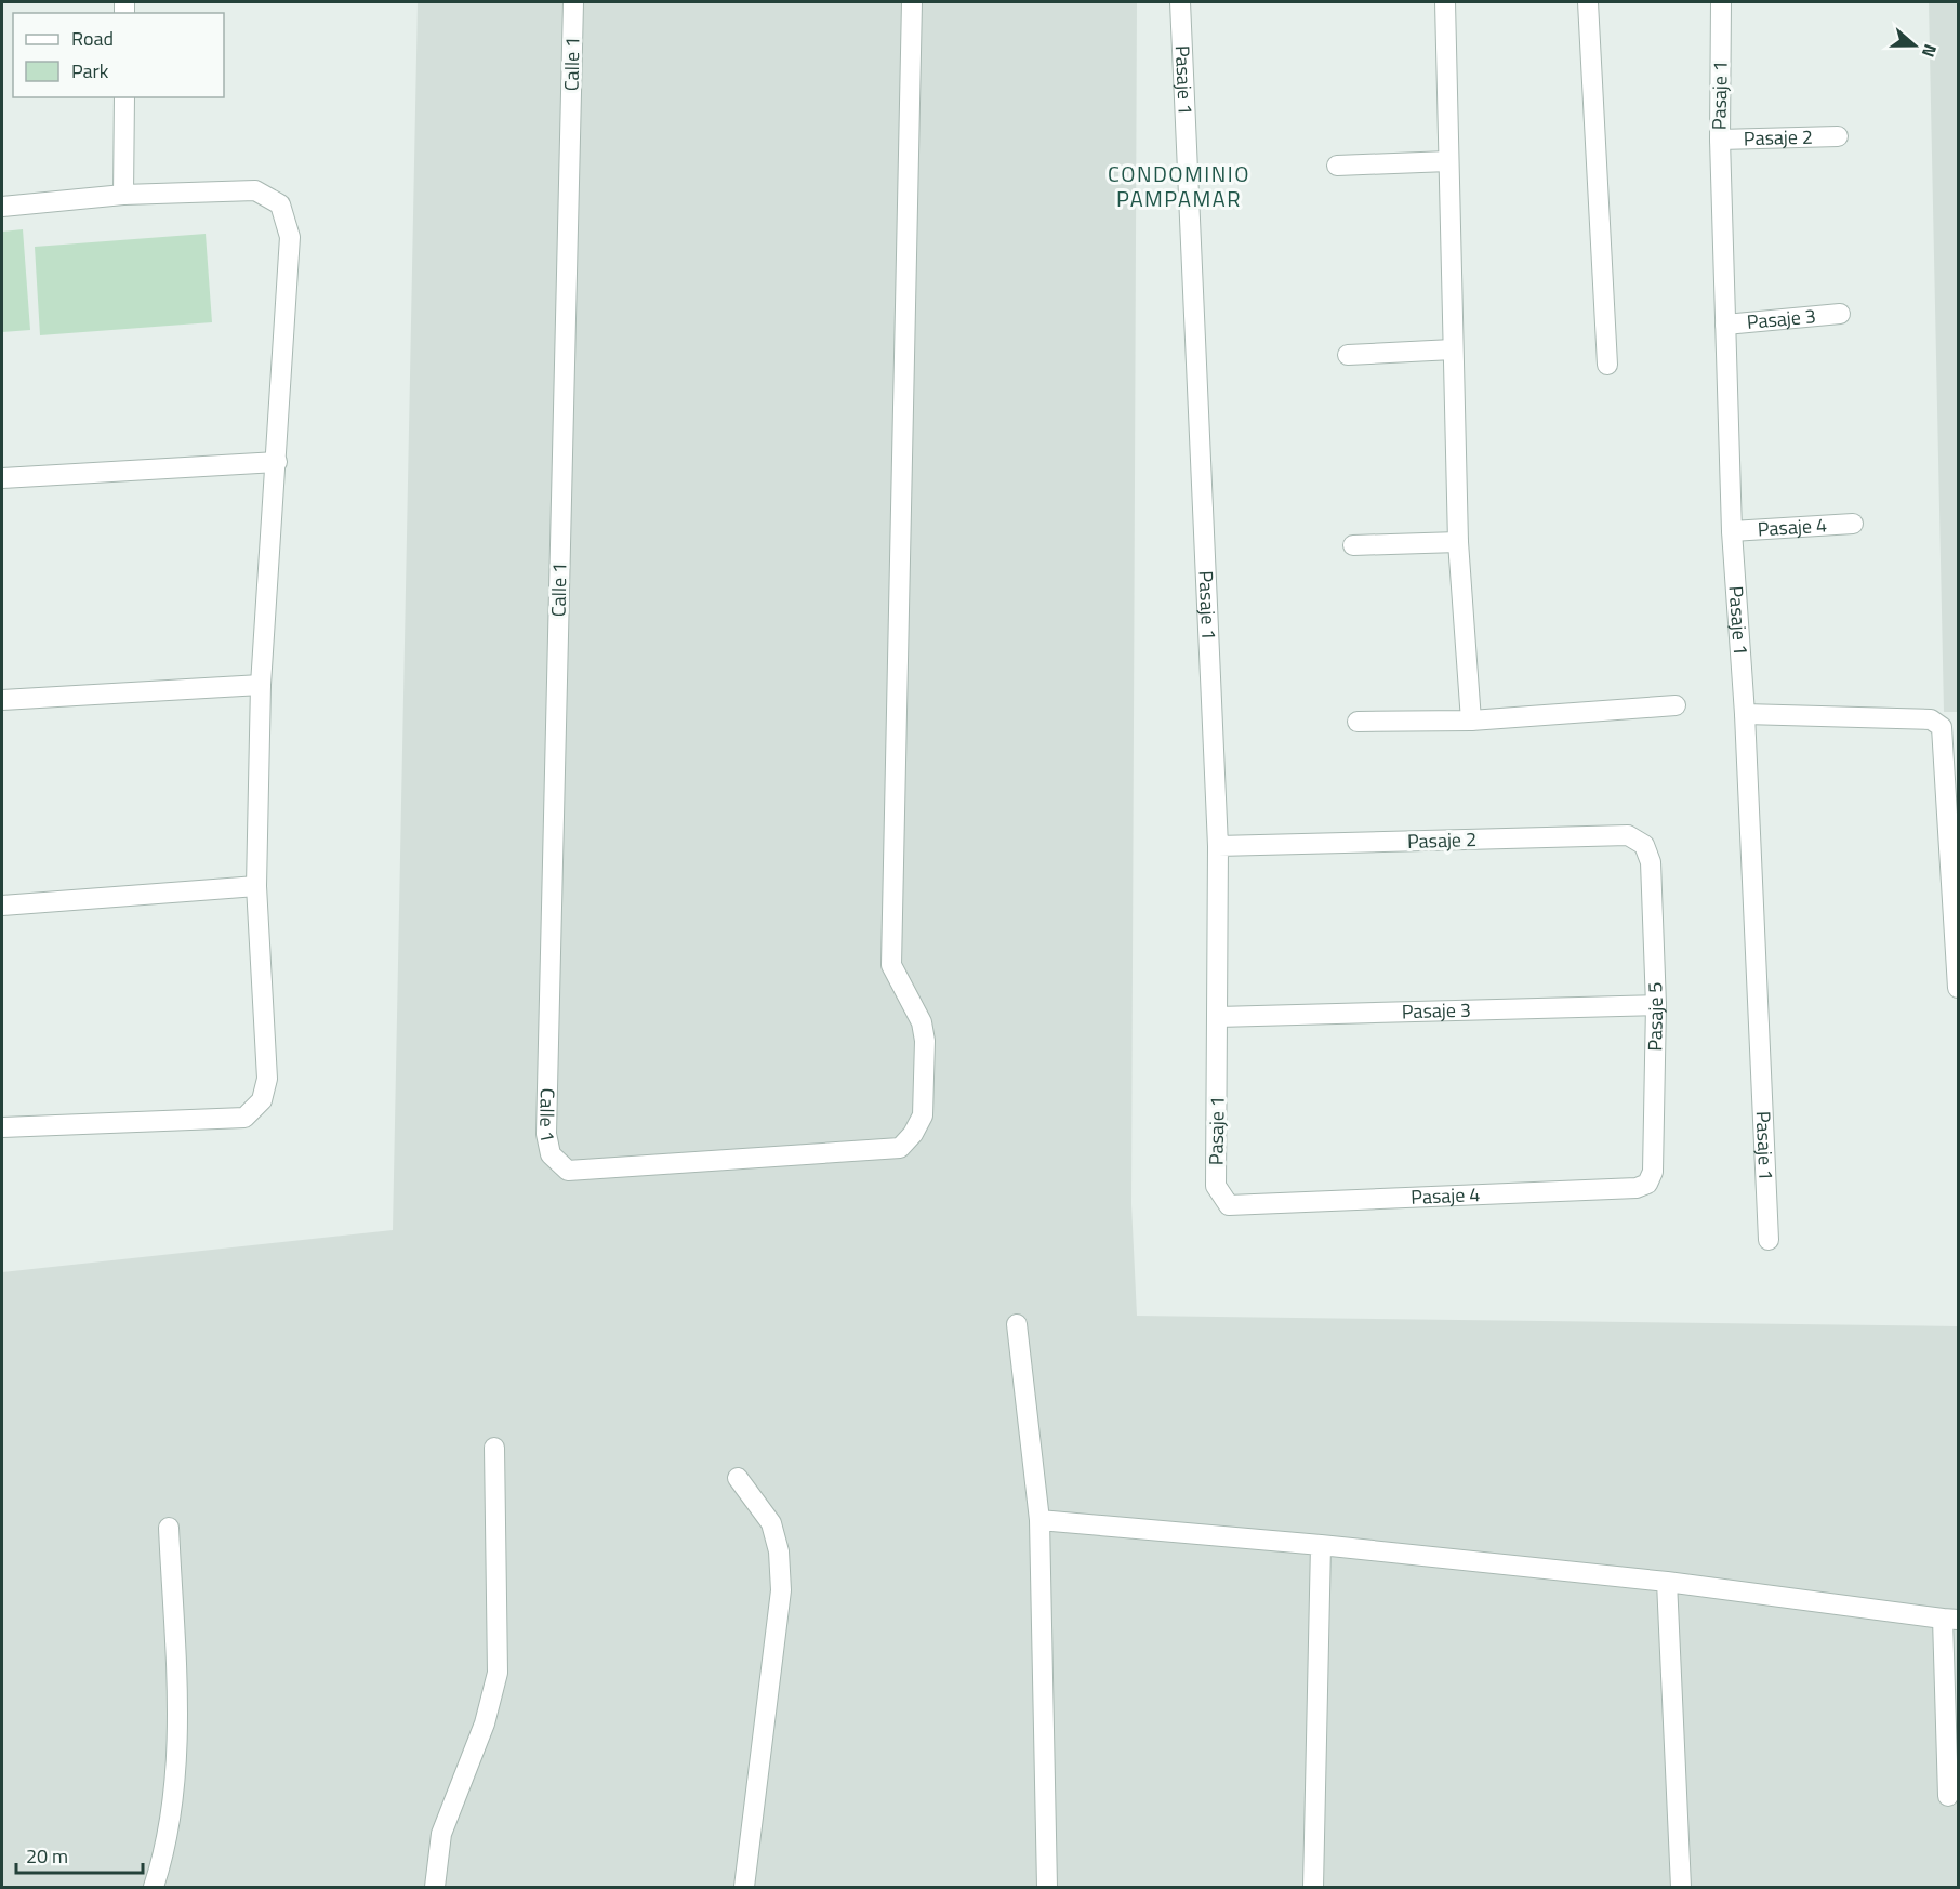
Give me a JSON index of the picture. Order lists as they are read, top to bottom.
{
  "streets": {
    "street": [
      "Calle 1",
      "Pasaje 1",
      "Pasaje 2",
      "Pasaje 3",
      "Pasaje 4",
      "Pasaje 5"
    ]
  },
  "crossings": [
    ["Pasaje 1", "Pasaje 2"],
    ["Pasaje 1", "Pasaje 3"],
    ["Pasaje 1", "Pasaje 4"],
    ["Pasaje 2", "Pasaje 5"],
    ["Pasaje 3", "Pasaje 5"],
    ["Pasaje 4", "Pasaje 5"]
  ],
  "districts": ["CONDOMINIO PAMPAMAR"],
  "legend": ["Road", "Park"],
  "scale_bar": "20 m",
  "north": "right"
}
